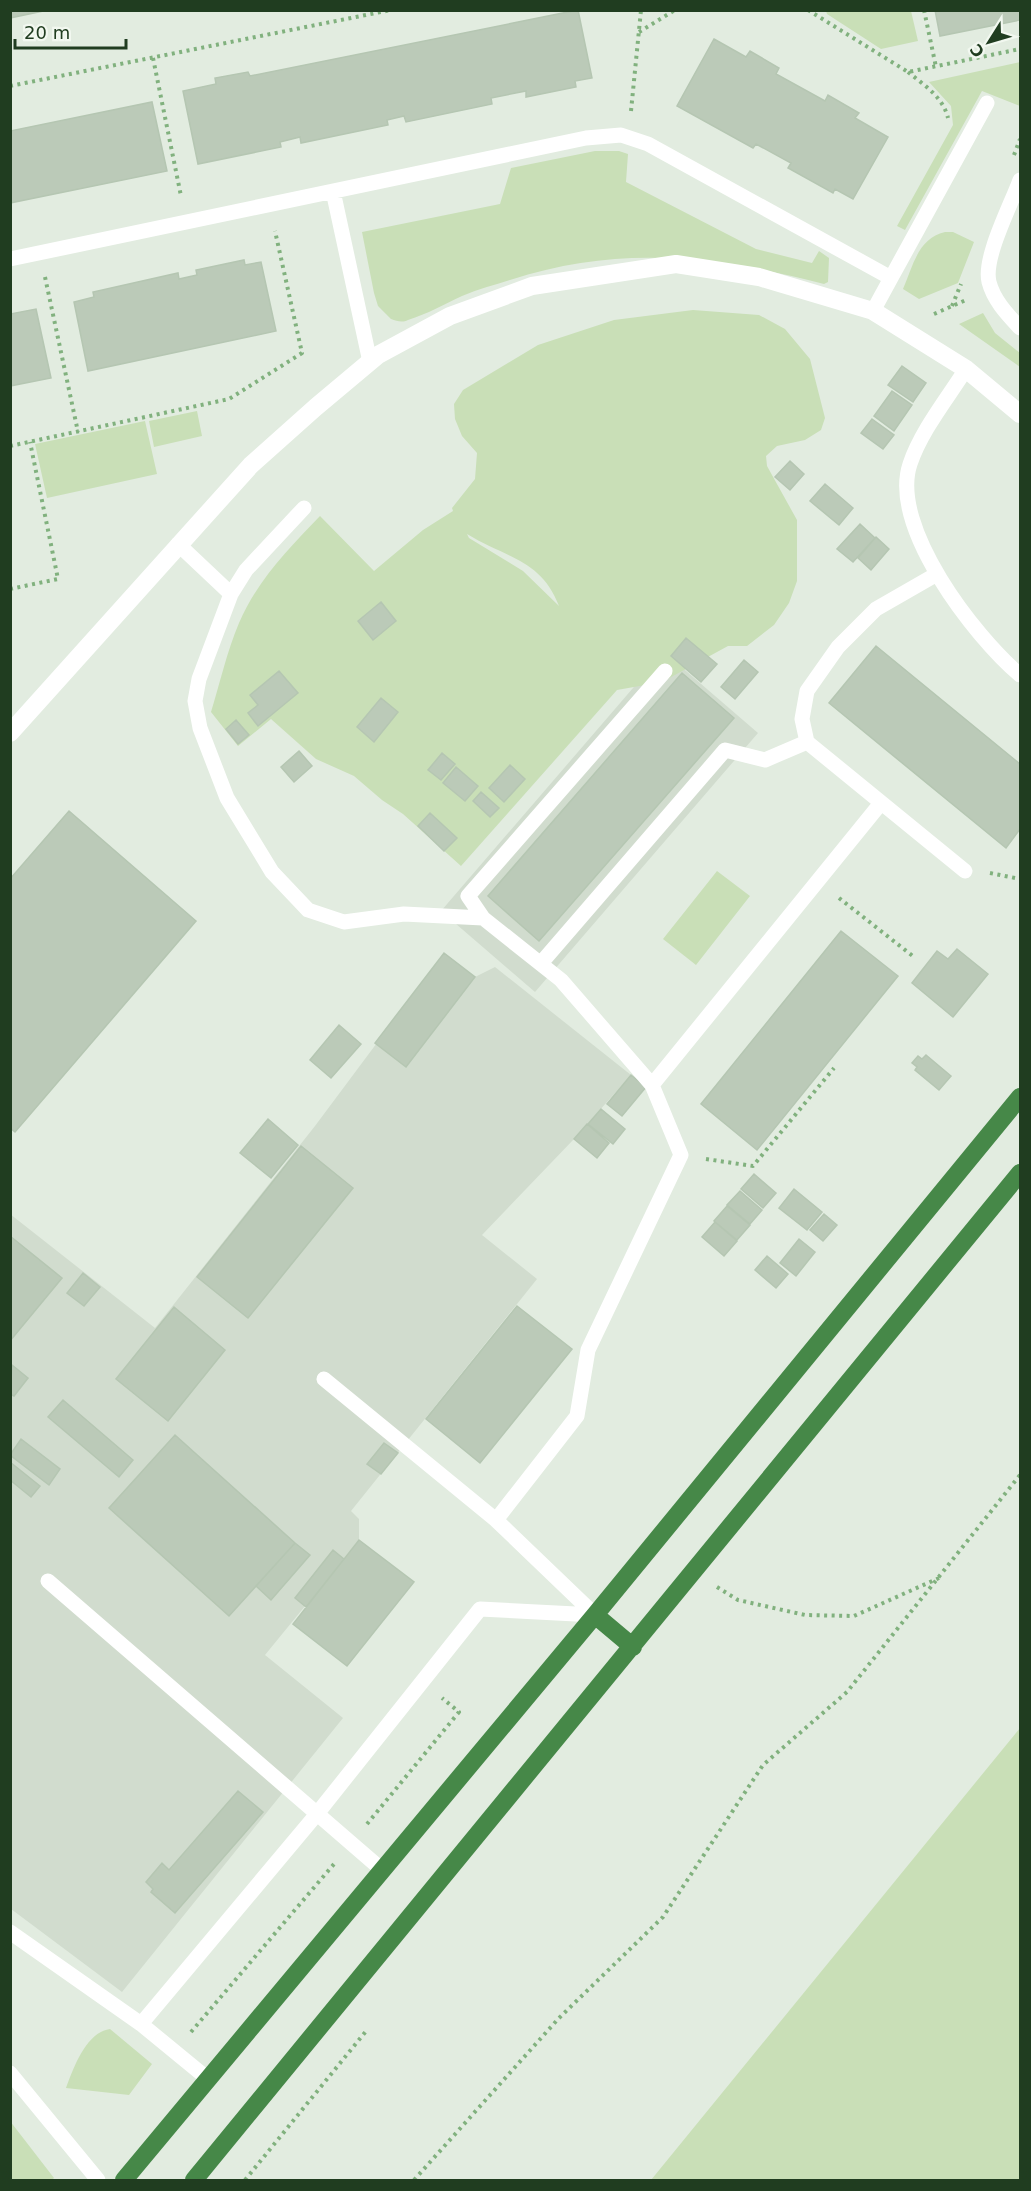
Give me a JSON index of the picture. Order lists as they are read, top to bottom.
{
  "scale_bar": "20 m",
  "north": "bottom left"
}
